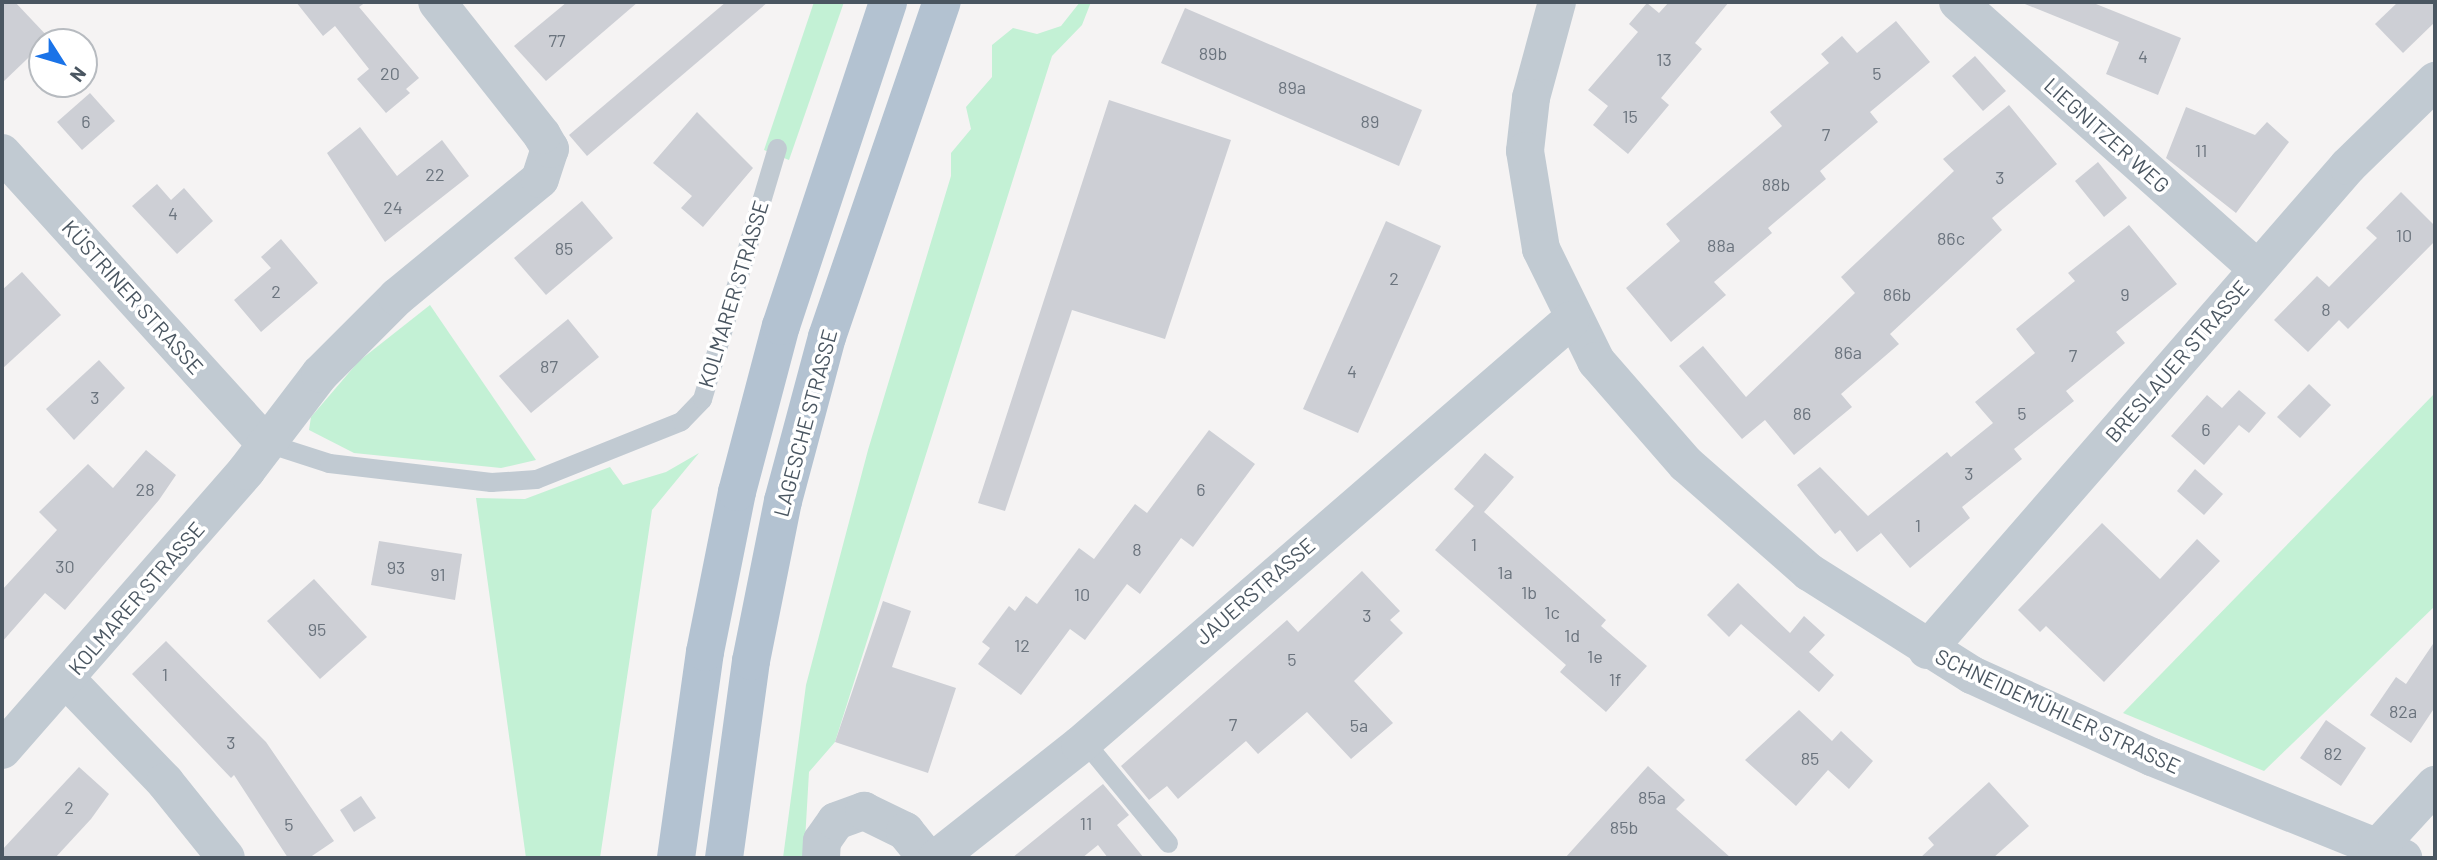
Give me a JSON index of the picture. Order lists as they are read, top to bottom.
{
  "streets": {
    "main road": ["LAGESCHE STRASSE"],
    "street": [
      "LIEGNITZER WEG",
      "KOLMARER STRASSE",
      "KÜSTRINER STRASSE",
      "BRESLAUER STRASSE",
      "JAUERSTRASSE",
      "SCHNEIDEMÜHLER STRASSE"
    ]
  },
  "crossings": [
    ["LIEGNITZER WEG", "BRESLAUER STRASSE"],
    ["KOLMARER STRASSE", "KÜSTRINER STRASSE"],
    ["BRESLAUER STRASSE", "SCHNEIDEMÜHLER STRASSE"],
    ["JAUERSTRASSE", "SCHNEIDEMÜHLER STRASSE"]
  ],
  "house_numbers": [
    "77",
    "89b",
    "4",
    "13",
    "20",
    "5",
    "89a",
    "15",
    "6",
    "89",
    "7",
    "11",
    "22",
    "3",
    "88b",
    "24",
    "4",
    "10",
    "86c",
    "88a",
    "85",
    "2",
    "2",
    "86b",
    "9",
    "8",
    "86a",
    "7",
    "87",
    "4",
    "3",
    "86",
    "5",
    "6",
    "3",
    "28",
    "6",
    "1",
    "1",
    "8",
    "30",
    "93",
    "1a",
    "91",
    "1b",
    "10",
    "1c",
    "3",
    "95",
    "1d",
    "12",
    "1e",
    "5",
    "1",
    "1f",
    "82a",
    "7",
    "5a",
    "3",
    "82",
    "85",
    "85a",
    "2",
    "11",
    "5",
    "85b"
  ],
  "north": "bottom right"
}
